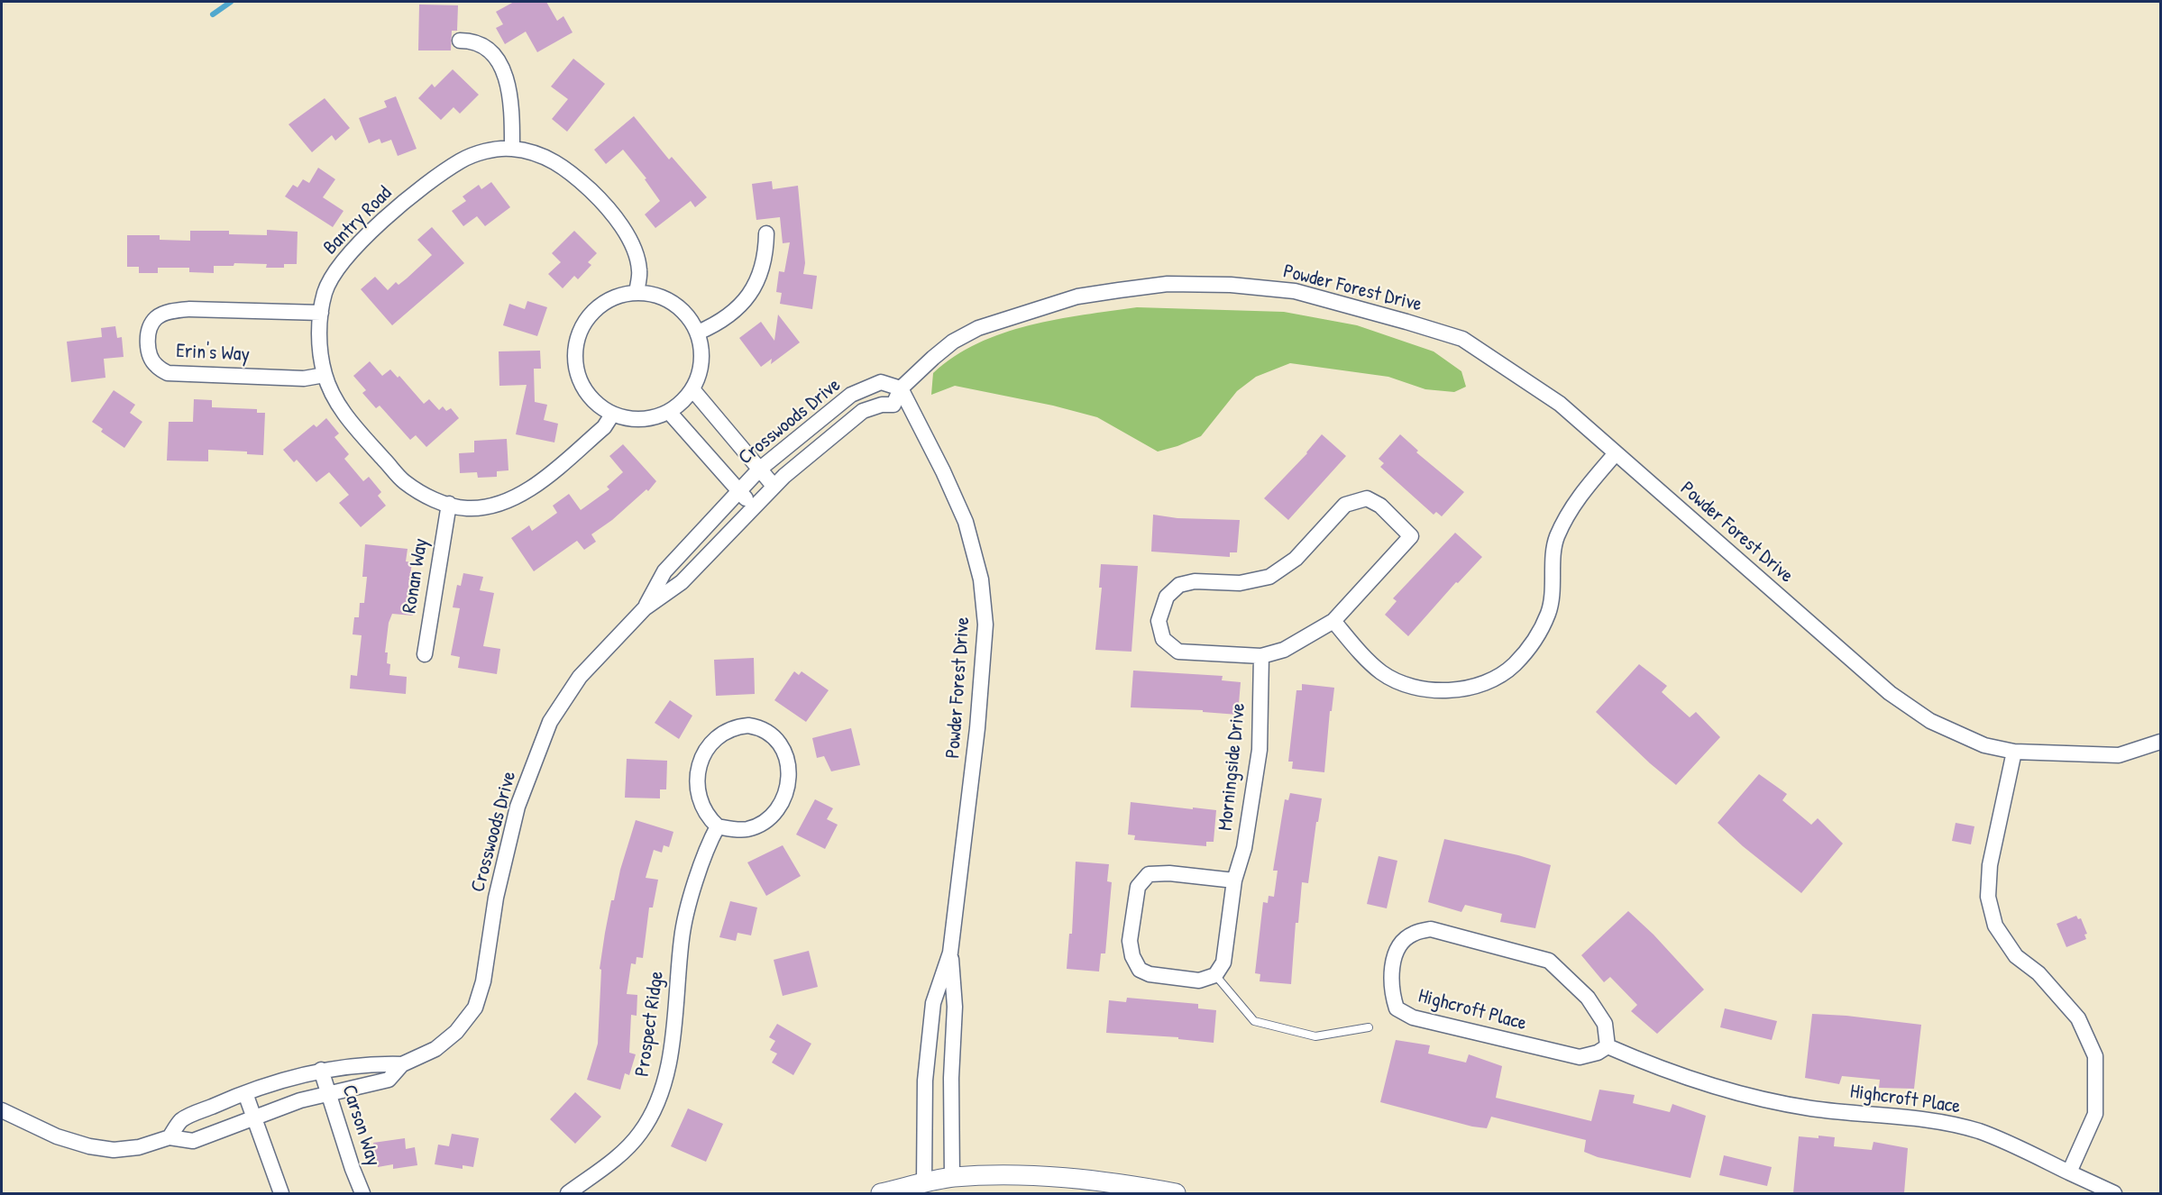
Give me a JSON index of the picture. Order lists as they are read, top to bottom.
{
  "streets": {
    "street": [
      "Bantry Road",
      "Powder Forest Drive",
      "Erin's Way",
      "Crosswoods Drive",
      "Ronan Way",
      "Morningside Drive",
      "Highcroft Place",
      "Prospect Ridge",
      "Carson Way"
    ]
  },
  "crossings": [
    ["Bantry Road", "Erin's Way"],
    ["Bantry Road", "Ronan Way"],
    ["Powder Forest Drive", "Crosswoods Drive"],
    ["Crosswoods Drive", "Carson Way"]
  ]
}
